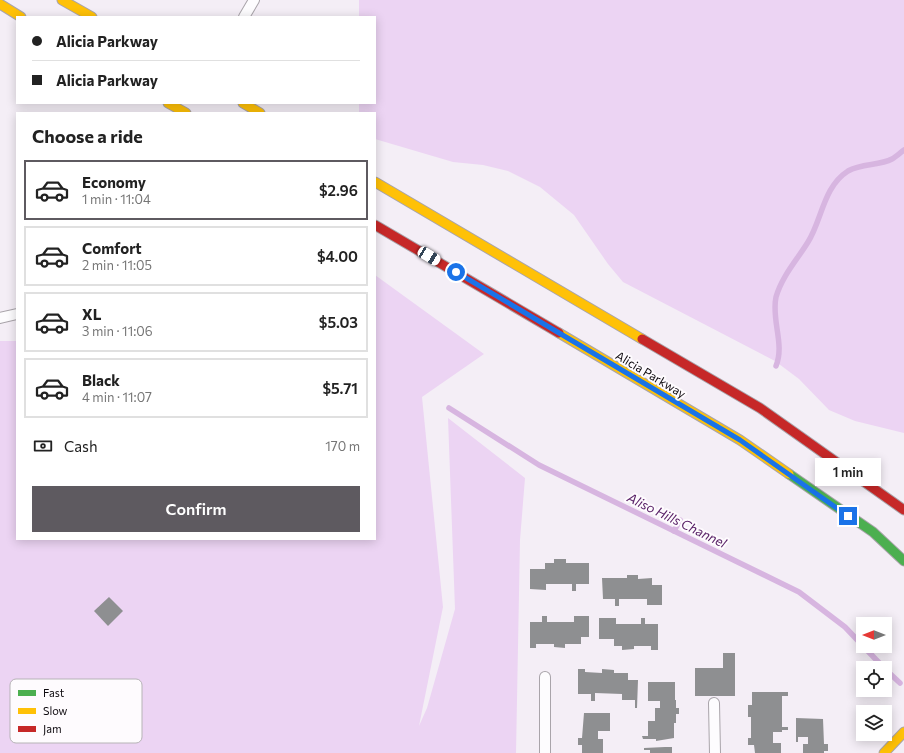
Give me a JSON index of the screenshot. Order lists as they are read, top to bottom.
{
  "streets": {
    "main road": ["Alicia Parkway"]
  },
  "water": ["Aliso Hills Channel"],
  "legend": ["Fast", "Slow", "Jam"],
  "north": "left",
  "page": {
    "banner": ["Alicia Parkway", "Alicia Parkway"],
    "heading": "Choose a ride",
    "list": [
      {
        "name": "Economy",
        "note": "1 min · 11:04",
        "value": "$2.96"
      },
      {
        "name": "Comfort",
        "note": "2 min · 11:05",
        "value": "$4.00"
      },
      {
        "name": "XL",
        "note": "3 min · 11:06",
        "value": "$5.03"
      },
      {
        "name": "Black",
        "note": "4 min · 11:07",
        "value": "$5.71"
      }
    ],
    "pay": ["Cash", "170 m"],
    "bubble": "1 min",
    "buttons": "Confirm"
  }
}
